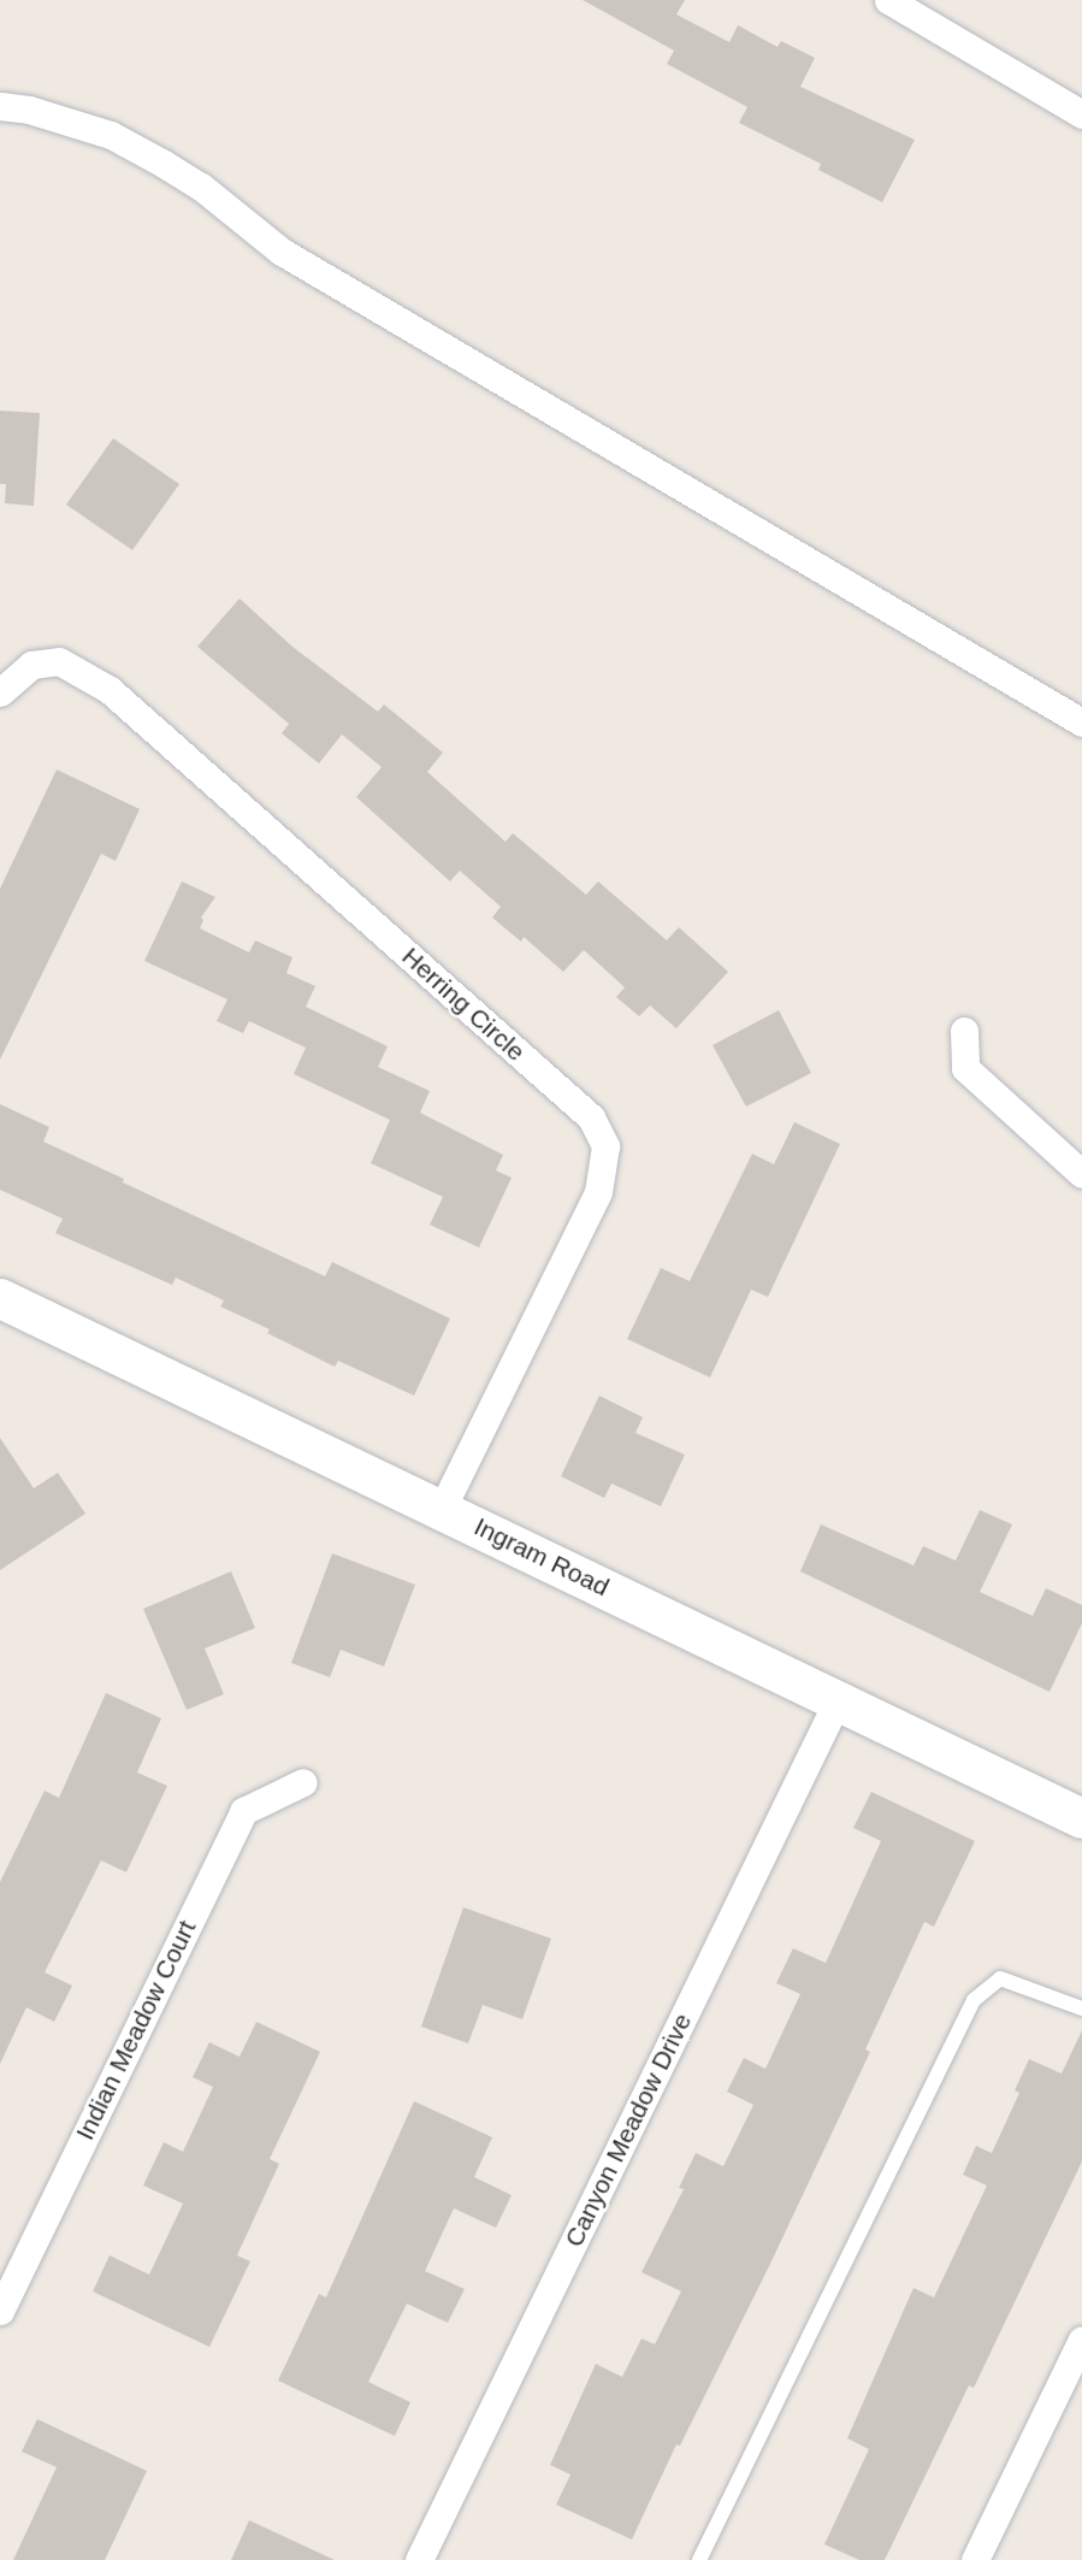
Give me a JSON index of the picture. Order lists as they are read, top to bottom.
{
  "streets": {
    "main road": ["Ingram Road"],
    "street": ["Herring Circle", "Indian Meadow Court", "Canyon Meadow Drive"]
  },
  "crossings": [
    ["Herring Circle", "Ingram Road"],
    ["Ingram Road", "Canyon Meadow Drive"]
  ]
}
